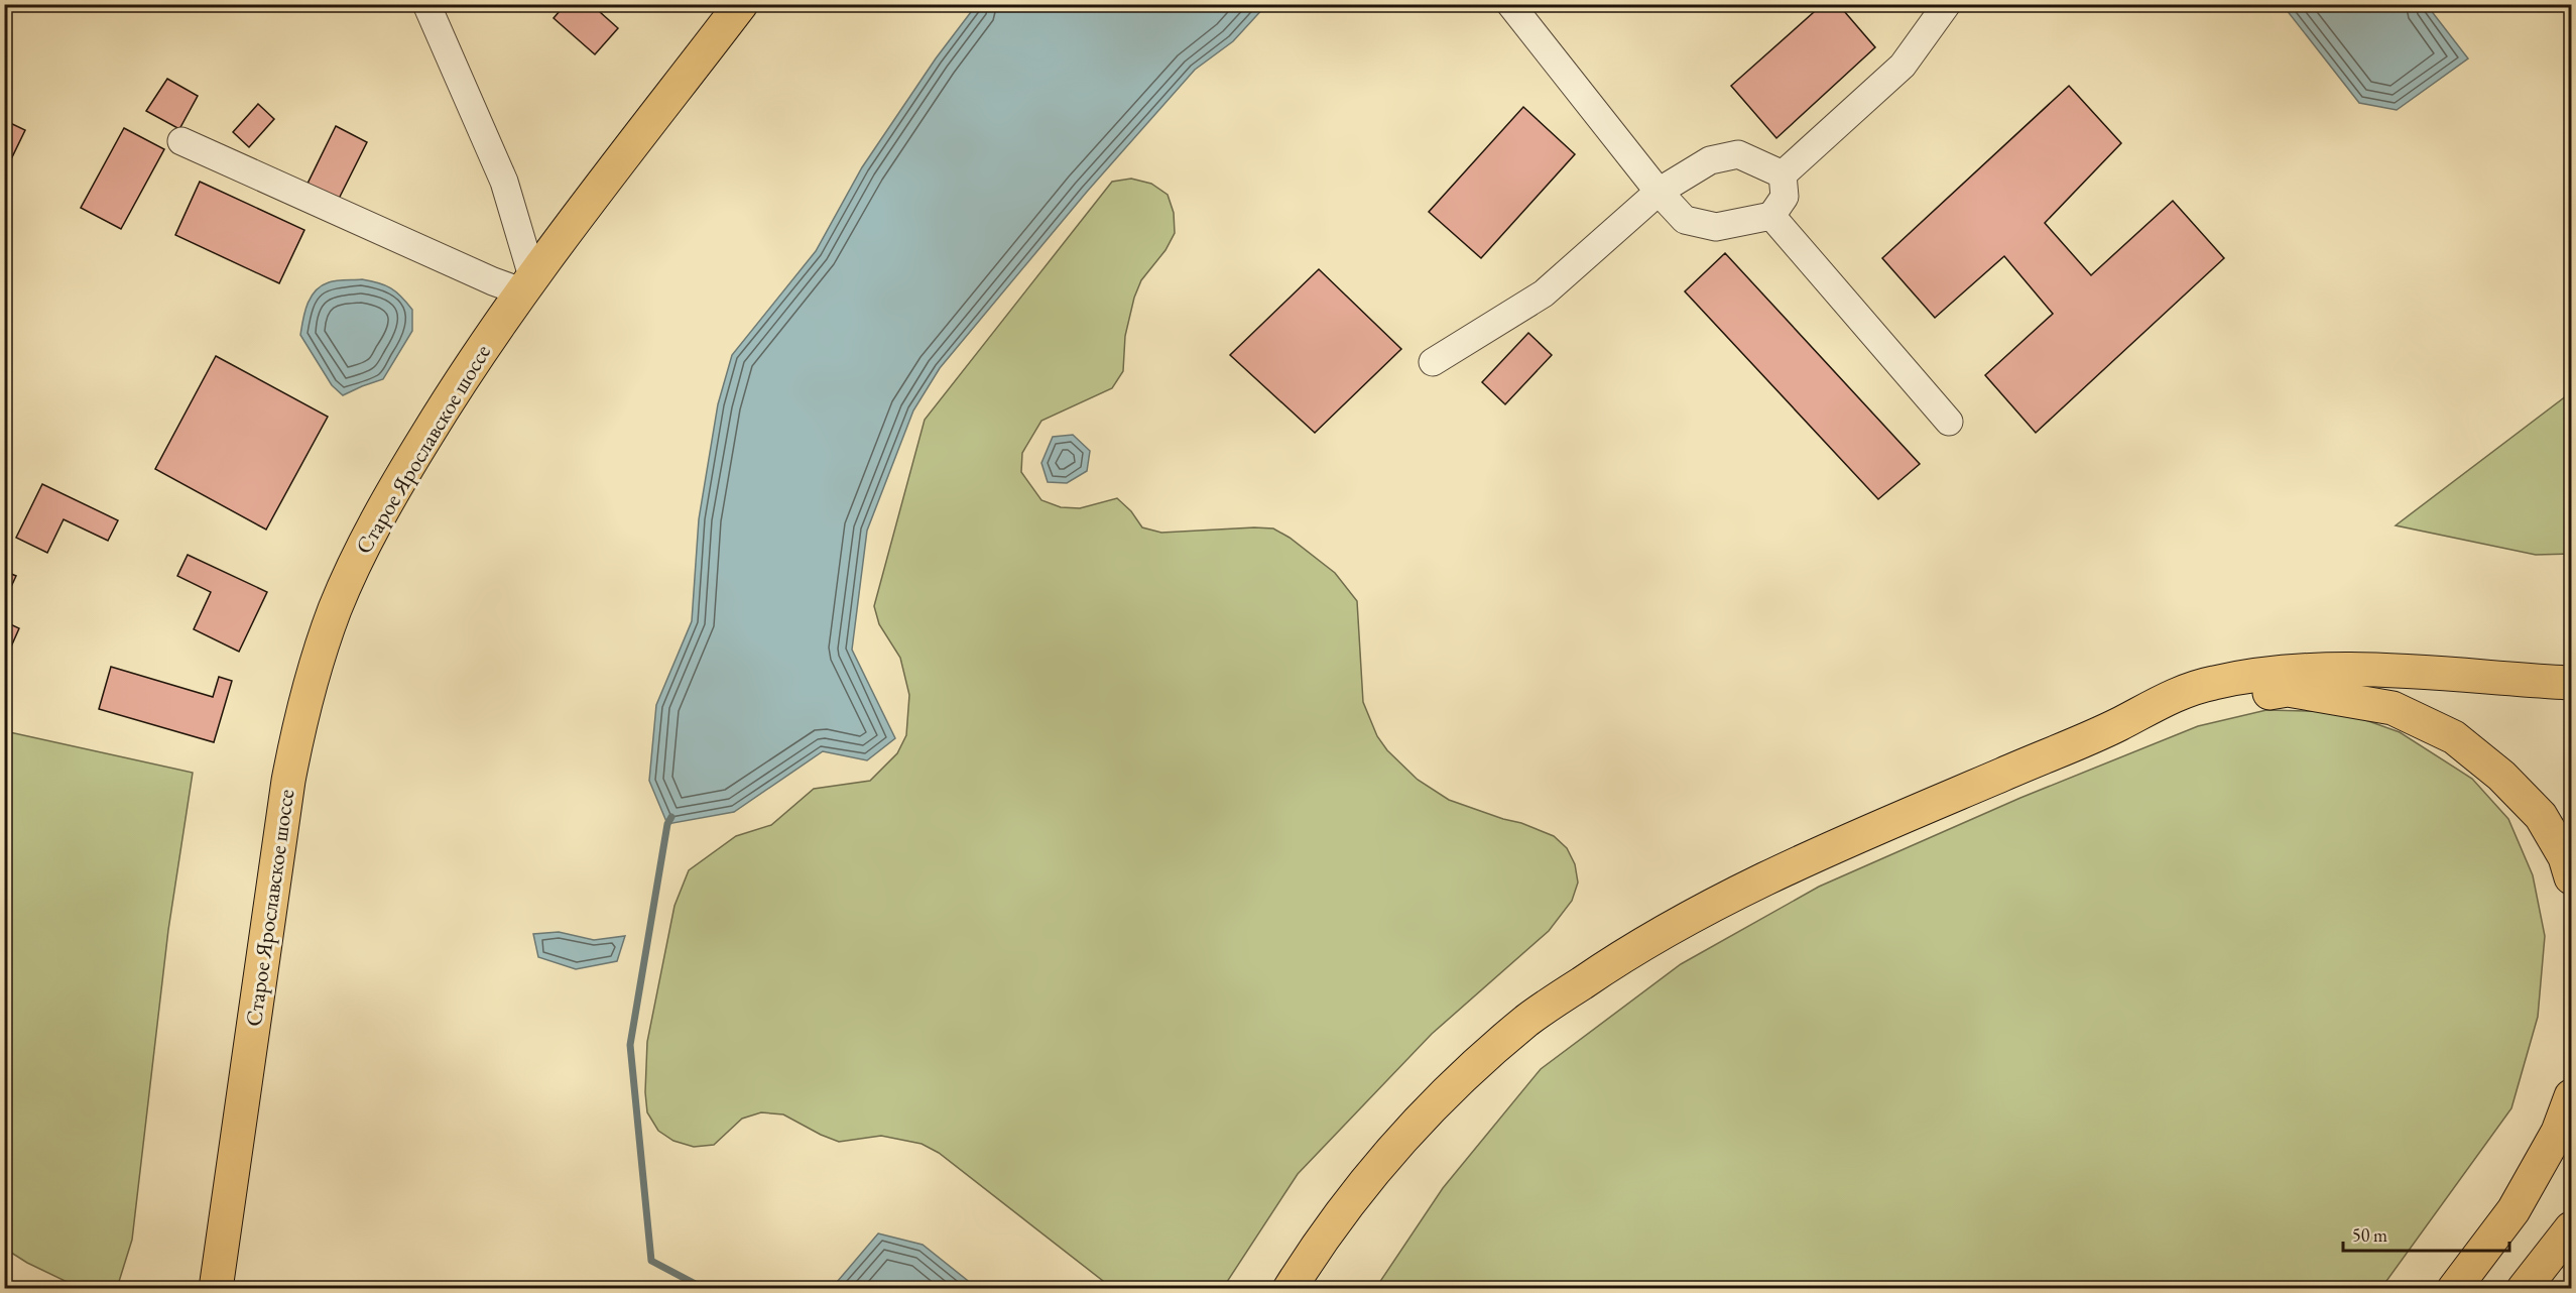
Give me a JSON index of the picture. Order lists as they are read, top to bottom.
{
  "streets": {
    "main road": ["Старое Ярославское шоссе"]
  },
  "scale_bar": "50 m"
}
